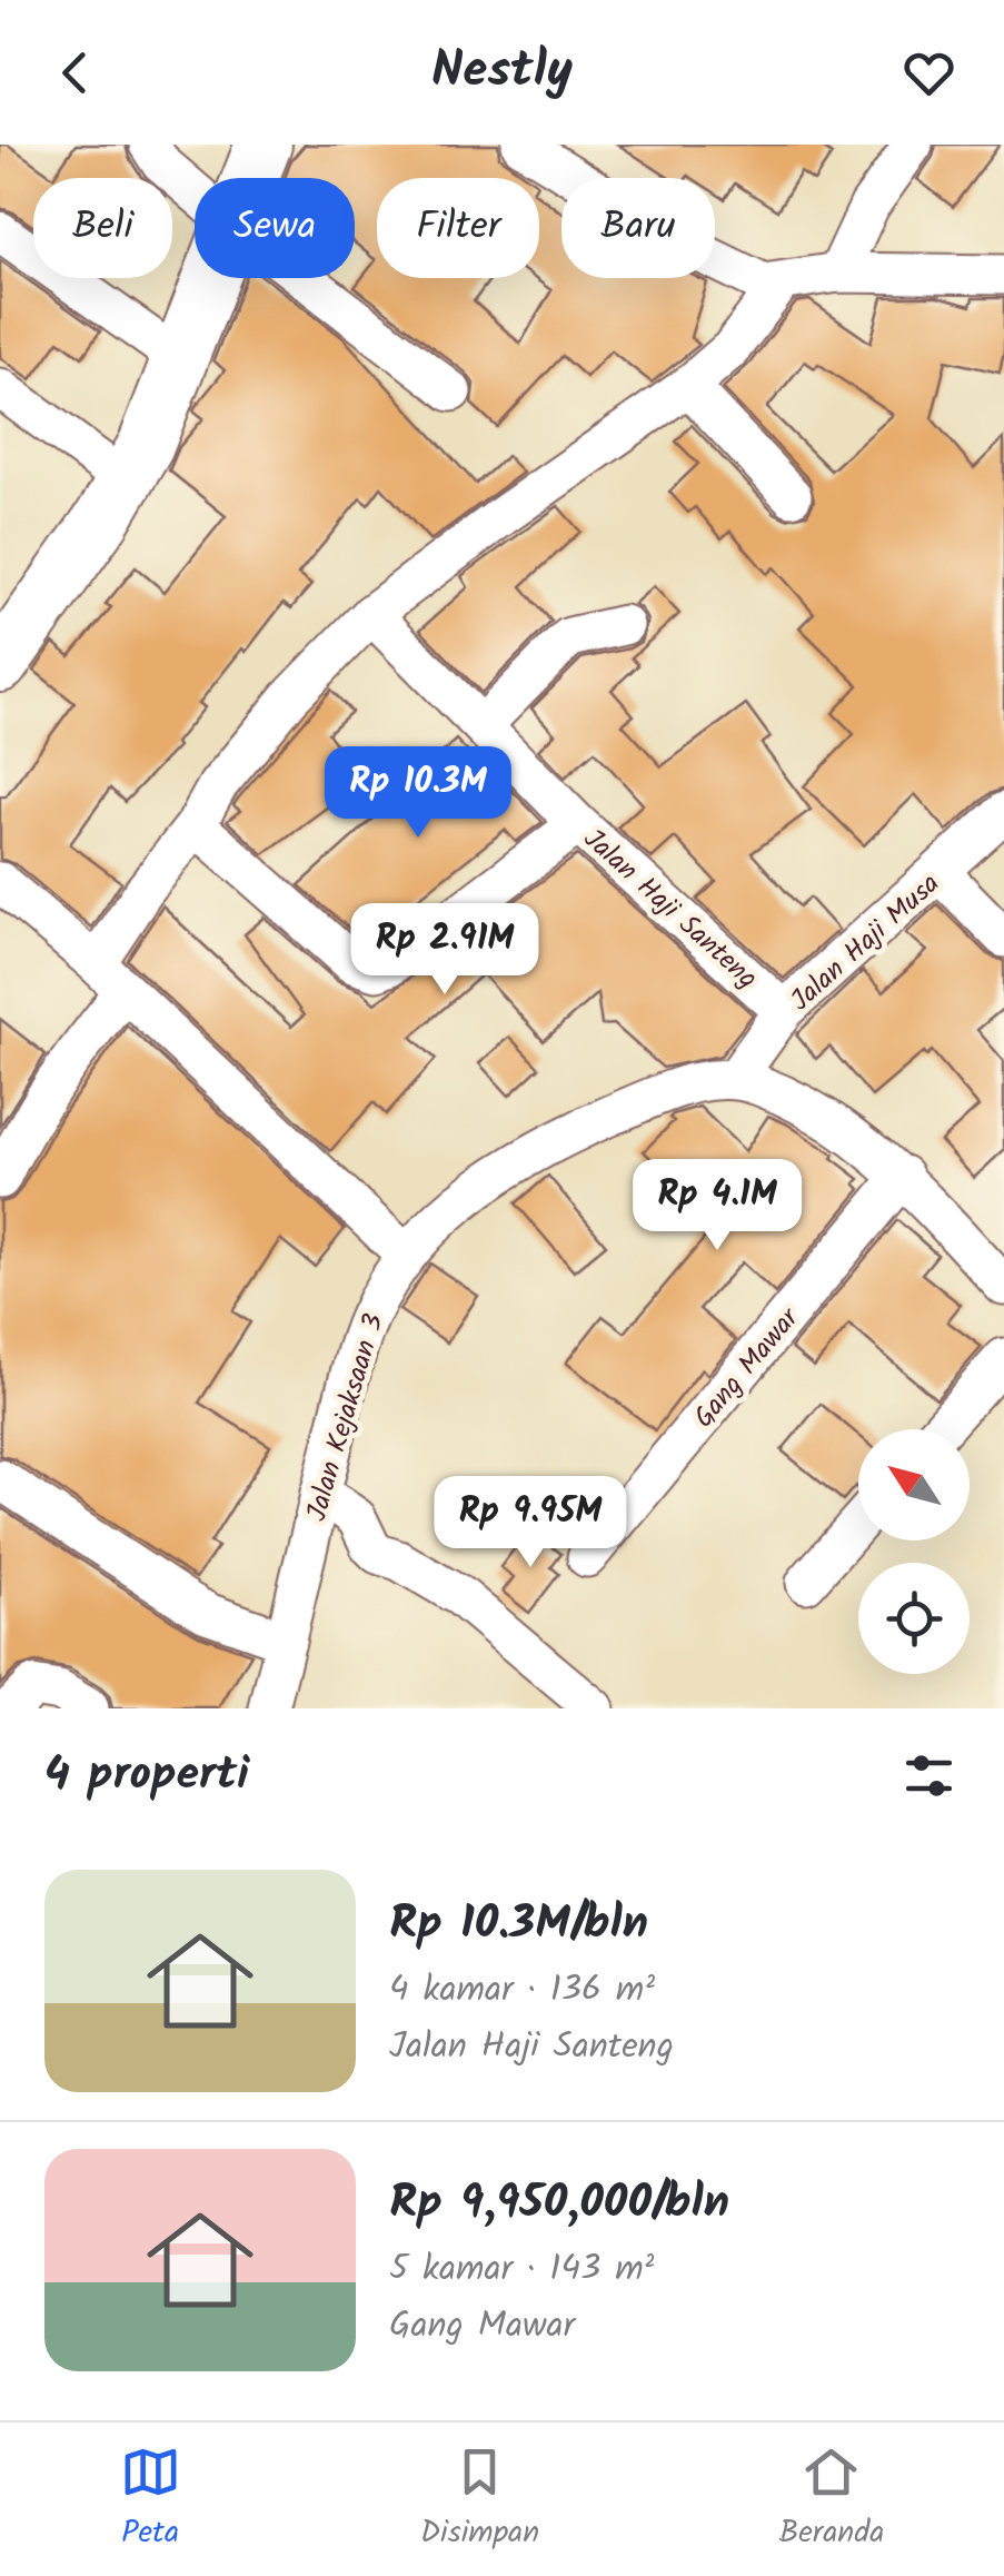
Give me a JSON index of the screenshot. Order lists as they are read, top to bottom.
{
  "streets": {
    "street": [
      "Jalan Haji Santeng",
      "Jalan Haji Musa",
      "Gang Mawar",
      "Jalan Kejaksaan 3"
    ]
  },
  "crossings": [
    ["Jalan Haji Santeng", "Jalan Haji Musa"],
    ["Jalan Haji Musa", "Jalan Kejaksaan 3"],
    ["Gang Mawar", "Jalan Kejaksaan 3"]
  ],
  "north": "top left",
  "page": {
    "header": "Nestly",
    "chip": [
      "Beli",
      "Sewa",
      "Filter",
      "Baru"
    ],
    "price": [
      "Rp 10.3M",
      "Rp 2.91M",
      "Rp 4.1M",
      "Rp 9.95M"
    ],
    "heading": "4 properti",
    "list": [
      {
        "name": "Rp 10.3M/bln",
        "note": "4 kamar · 136 m² · Jalan Haji Santeng"
      },
      {
        "name": "Rp 9,950,000/bln",
        "note": "5 kamar · 143 m² · Gang Mawar"
      }
    ],
    "tabs": ["Peta", "Disimpan", "Beranda"]
  }
}
